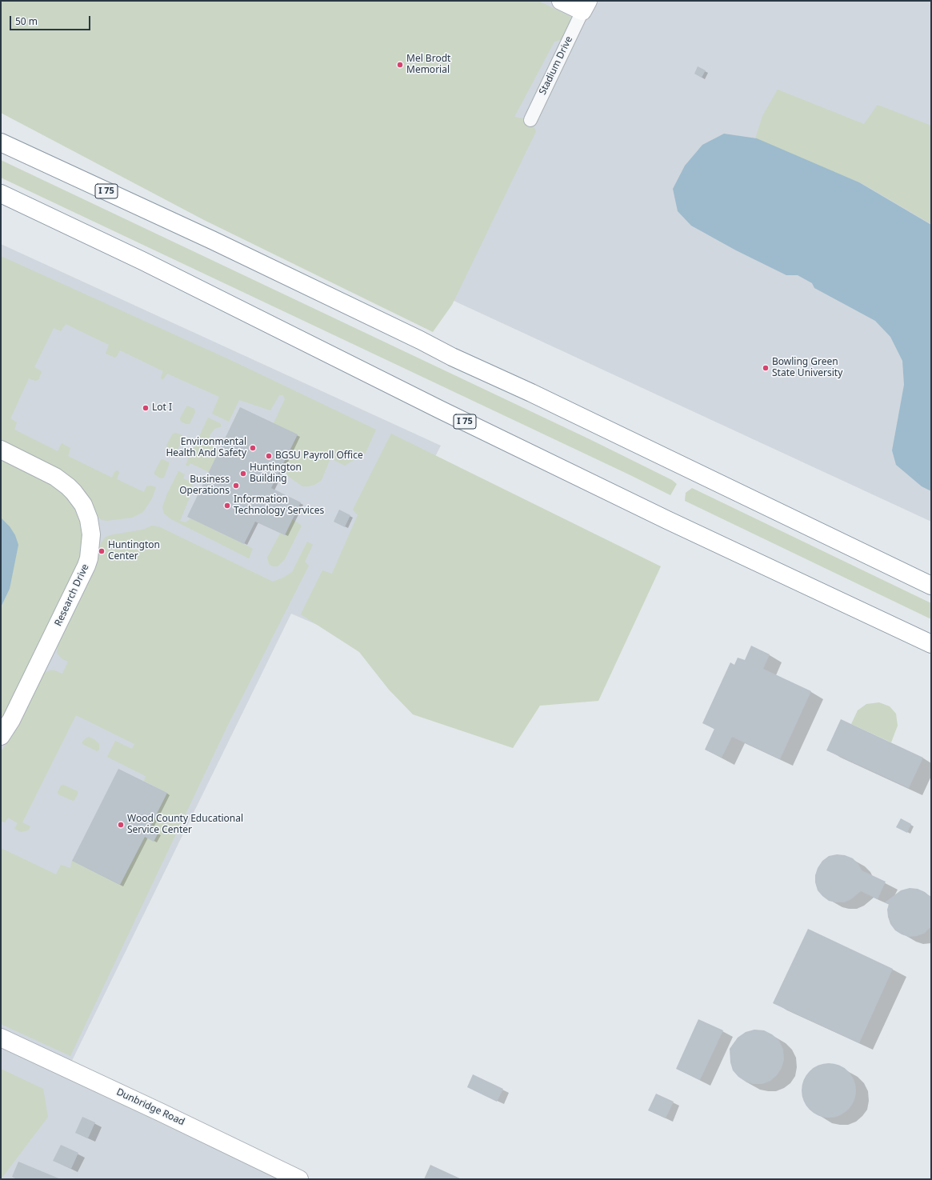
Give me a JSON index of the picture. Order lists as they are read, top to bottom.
{
  "streets": {
    "main road": [
      "Stadium Drive",
      "I 75",
      "Research Drive",
      "Dunbridge Road"
    ]
  },
  "places": [
    "Mel Brodt Memorial",
    "Bowling Green State University",
    "Lot I",
    "Environmental Health And Safety",
    "BGSU Payroll Office",
    "Huntington Building",
    "Business Operations",
    "Information Technology Services",
    "Huntington Center",
    "Wood County Educational Service Center"
  ],
  "scale_bar": "50 m"
}
